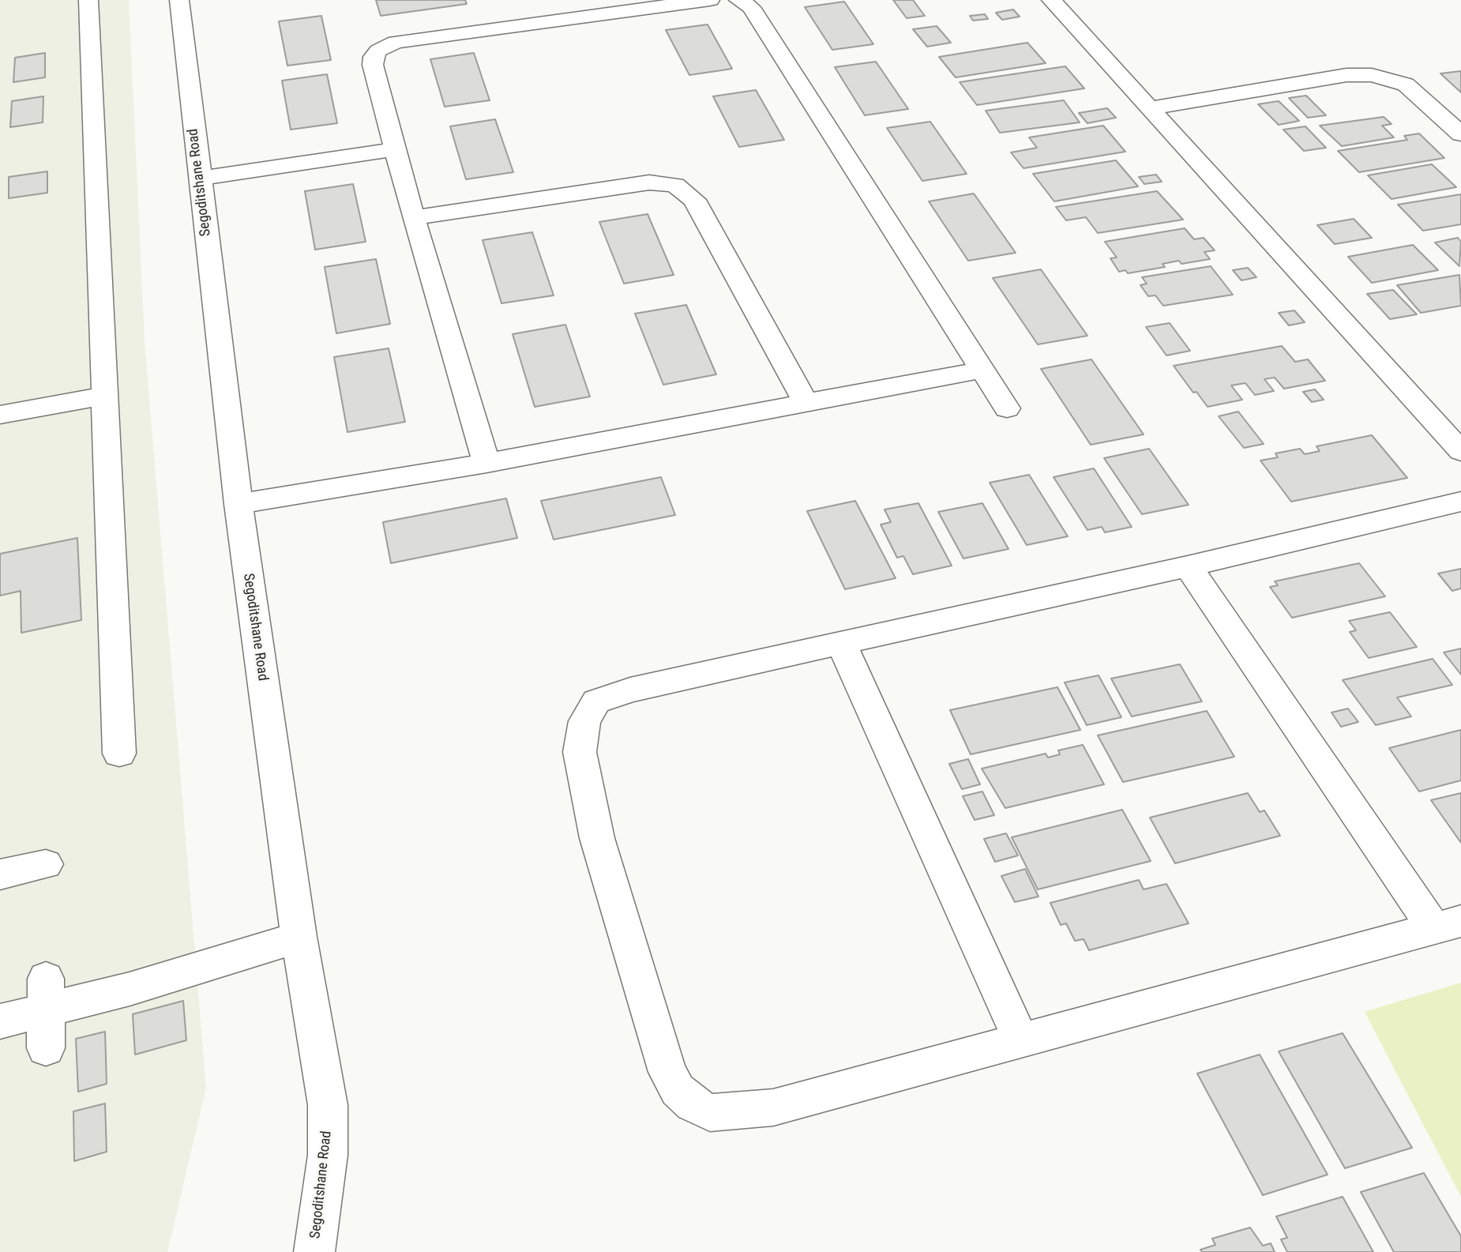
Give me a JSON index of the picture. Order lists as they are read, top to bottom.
{
  "streets": {
    "street": ["Segoditshane Road"]
  }
}
